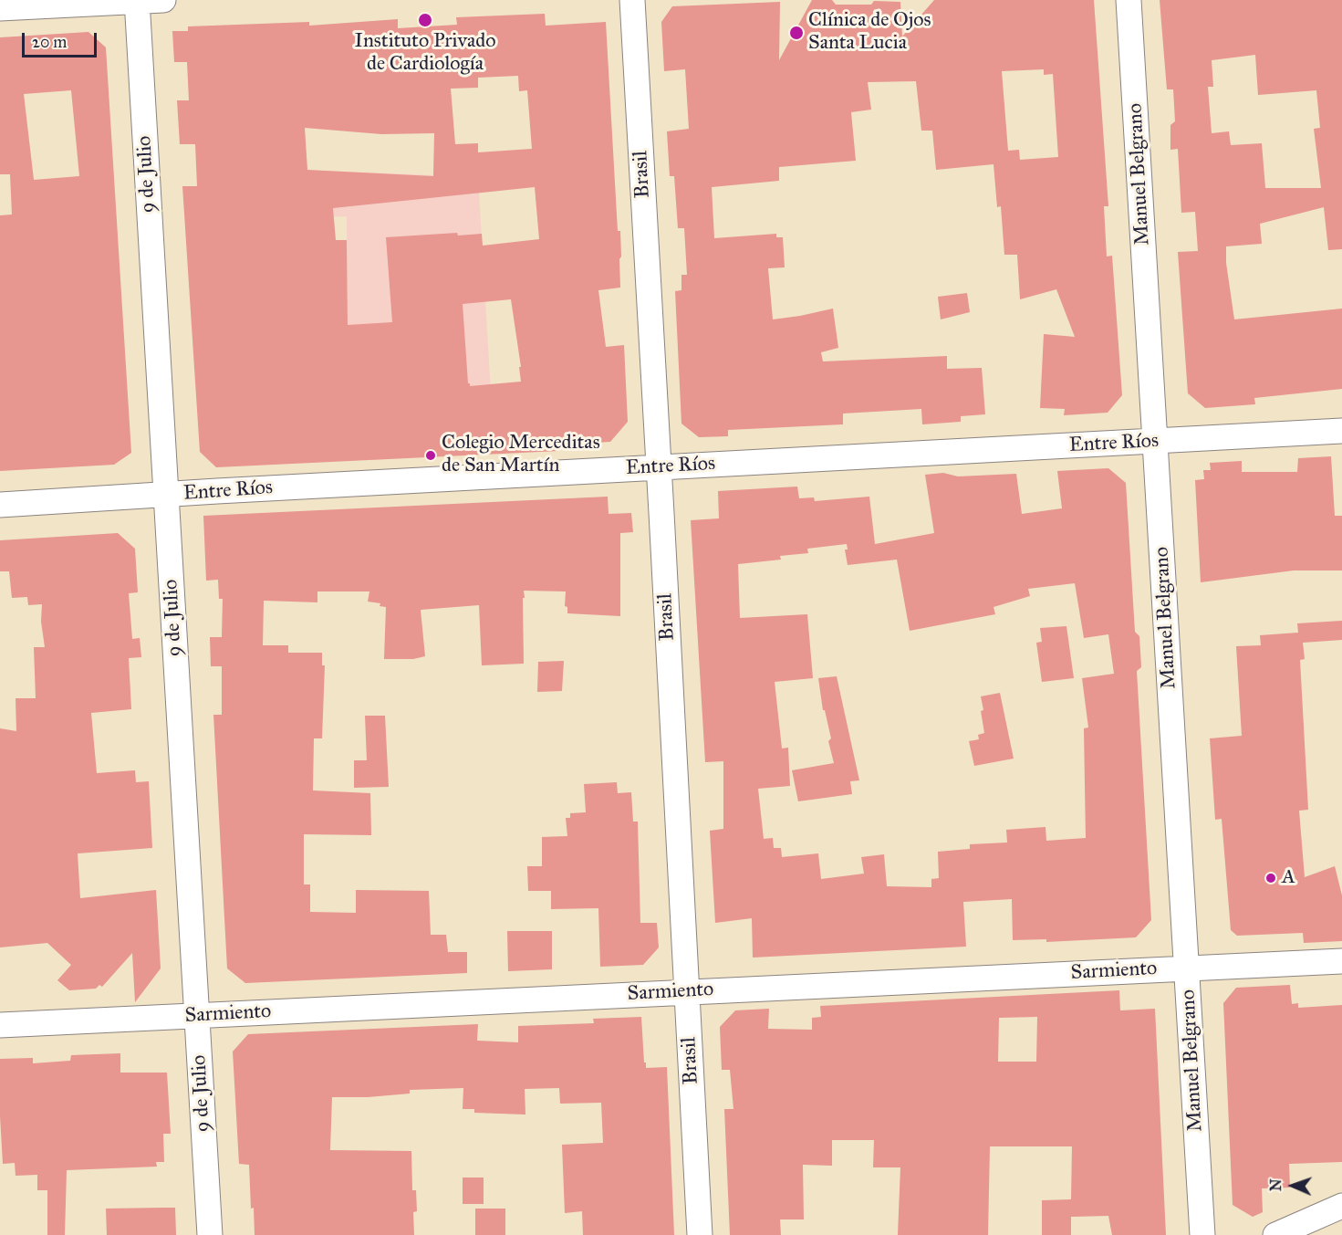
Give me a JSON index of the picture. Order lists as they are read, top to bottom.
{
  "streets": {
    "street": [
      "9 de Julio",
      "Brasil",
      "Manuel Belgrano",
      "Entre Ríos",
      "Sarmiento"
    ]
  },
  "crossings": [
    ["9 de Julio", "Entre Ríos"],
    ["9 de Julio", "Sarmiento"],
    ["Brasil", "Entre Ríos"],
    ["Brasil", "Sarmiento"],
    ["Manuel Belgrano", "Entre Ríos"],
    ["Manuel Belgrano", "Sarmiento"]
  ],
  "places": [
    "Instituto Privado de Cardiología",
    "Clínica de Ojos Santa Lucia",
    "Colegio Merceditas de San Martín",
    "A"
  ],
  "scale_bar": "20 m",
  "north": "left"
}
